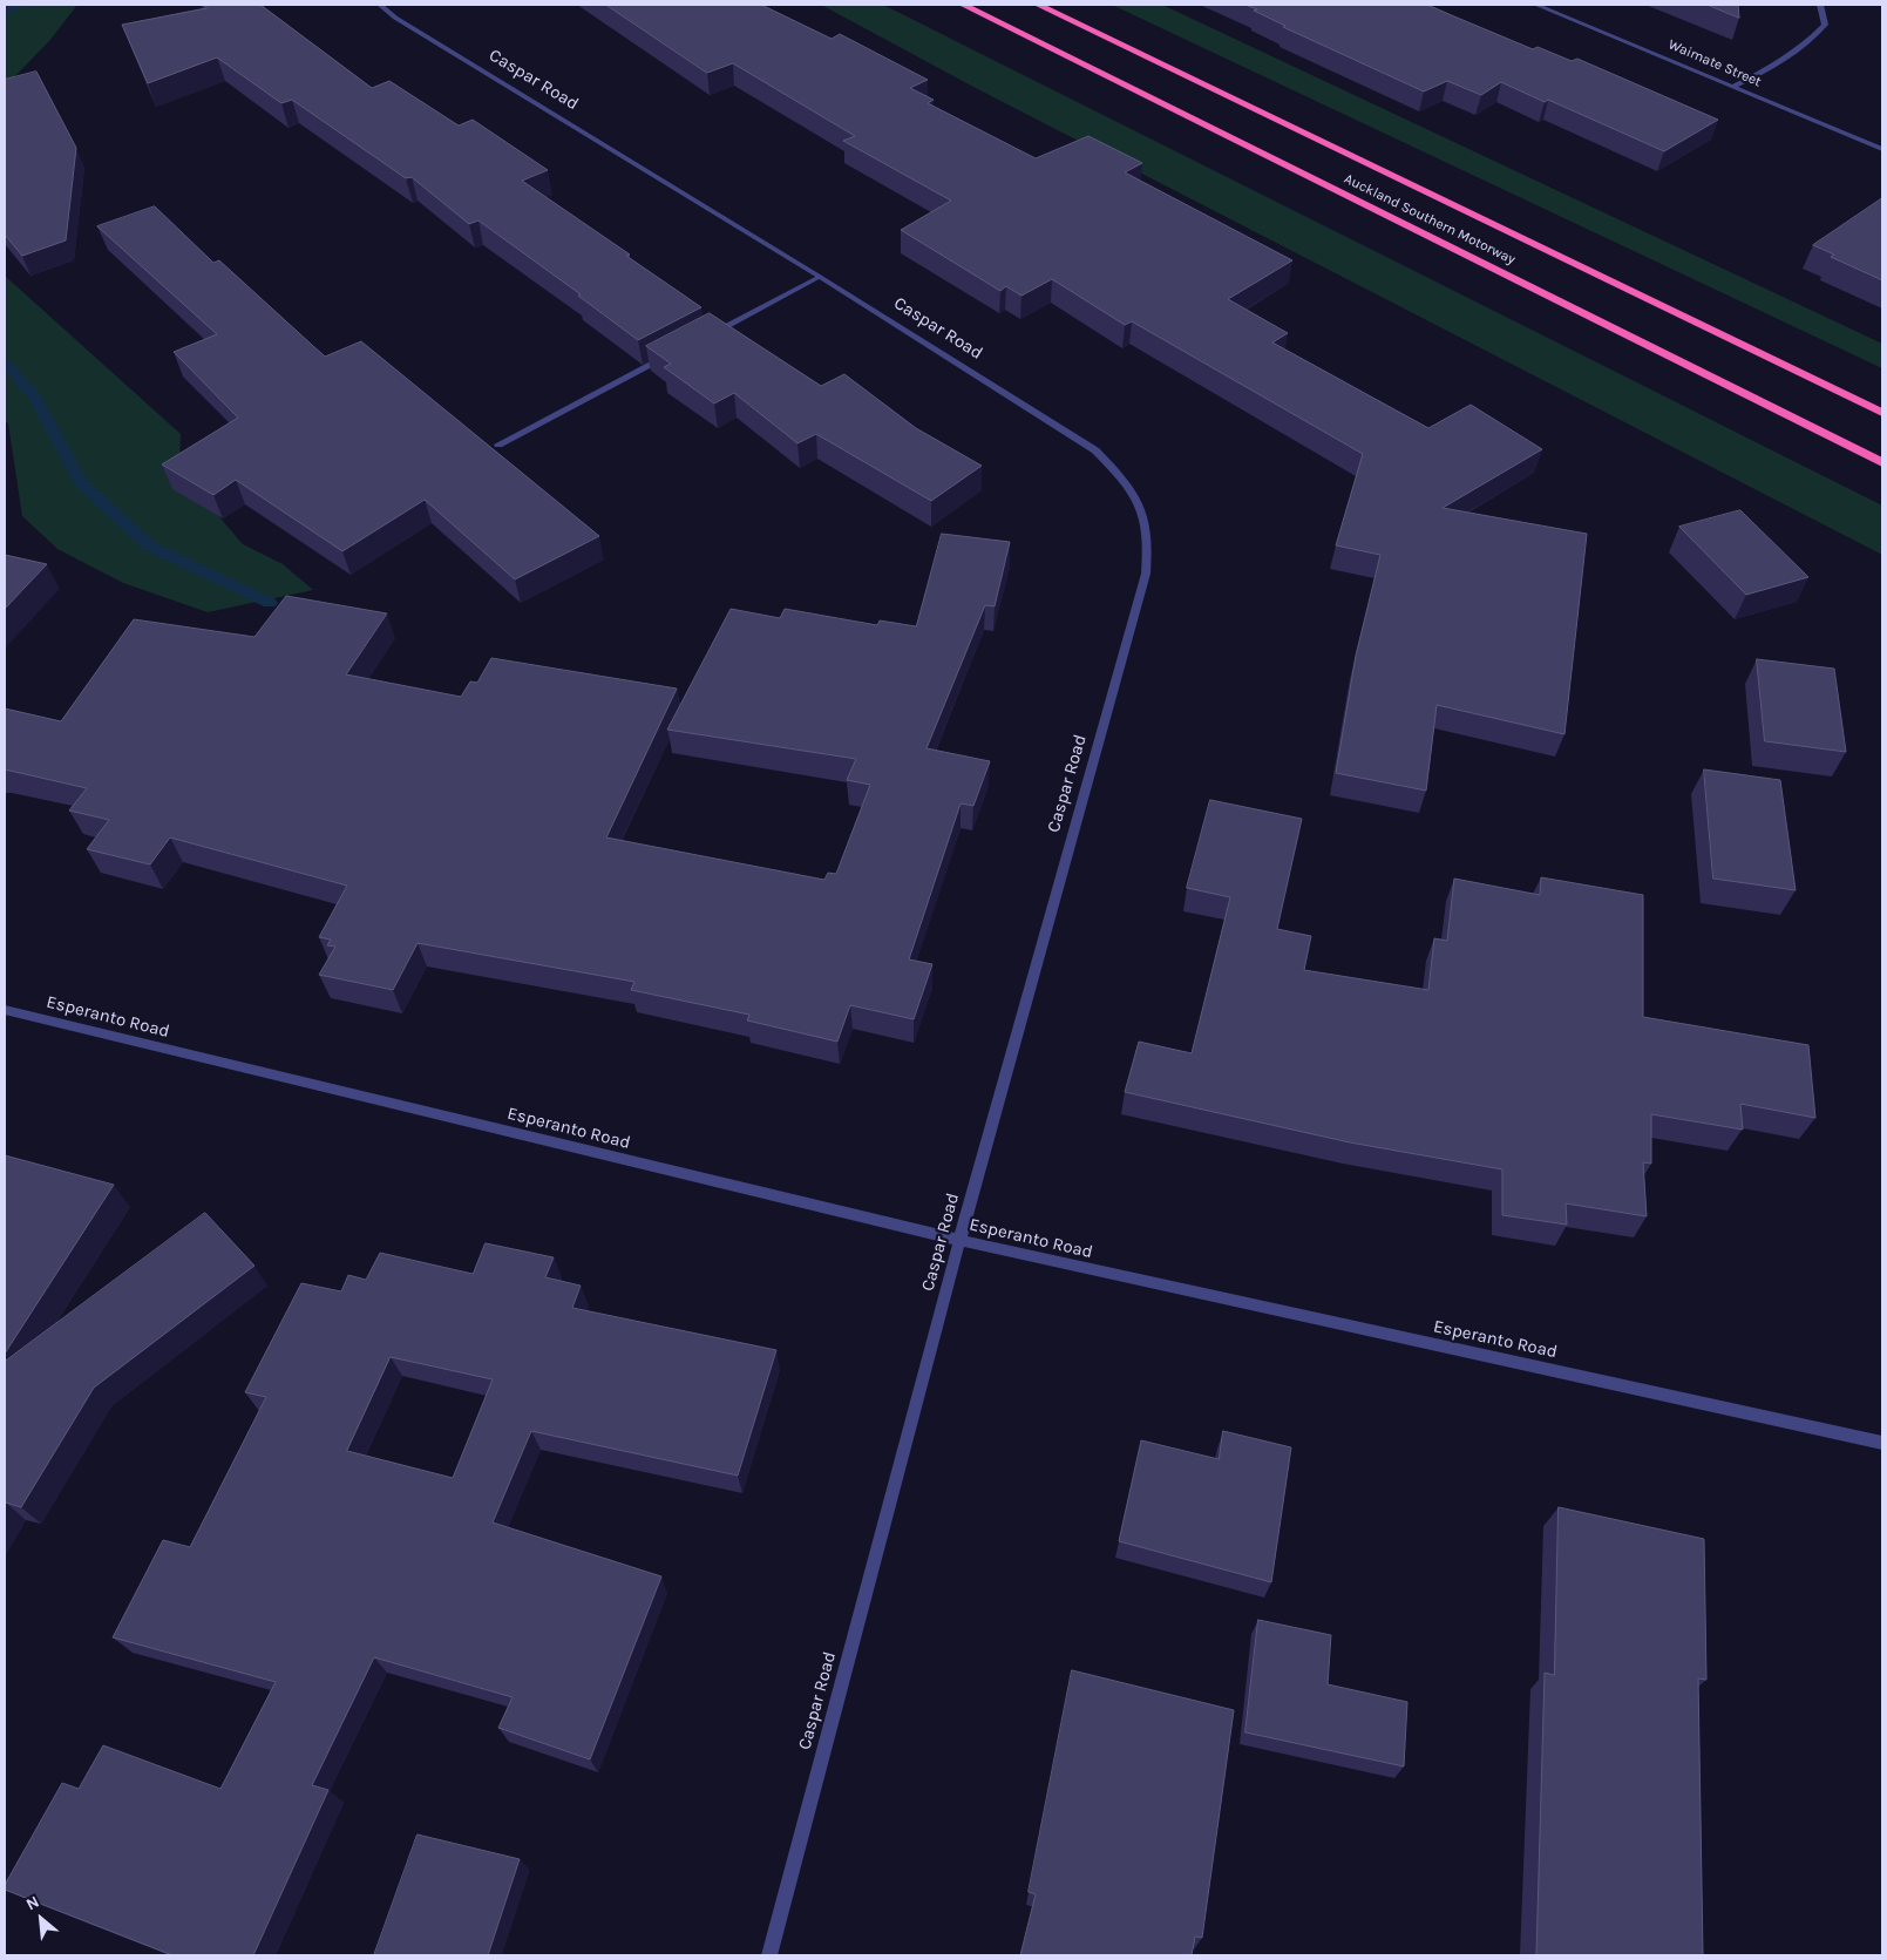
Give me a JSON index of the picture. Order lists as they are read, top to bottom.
{
  "streets": {
    "highway": ["Auckland Southern Motorway"],
    "street": ["Waimate Street", "Caspar Road", "Esperanto Road"]
  },
  "crossings": [
    ["Caspar Road", "Esperanto Road"]
  ],
  "north": "top left"
}
